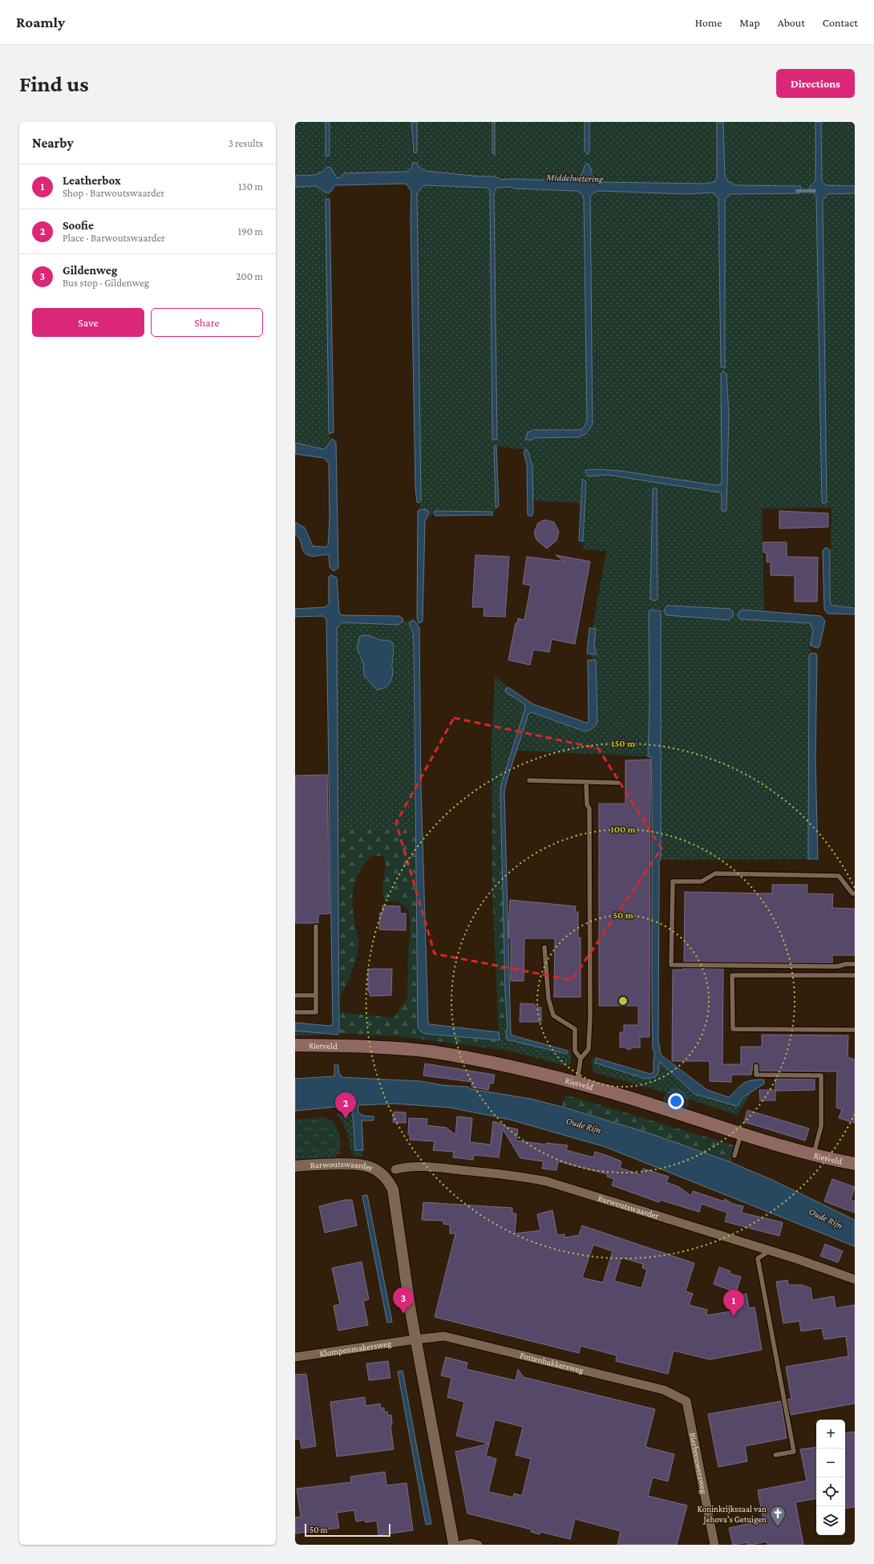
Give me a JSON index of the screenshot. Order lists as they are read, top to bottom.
{
  "streets": {
    "main road": ["Rietveld"],
    "street": [
      "Barwoutswaarder",
      "Klompenmakersweg",
      "Pottenbakkersweg",
      "Bierbrouwersweg"
    ]
  },
  "crossings": [
    ["Barwoutswaarder", "Klompenmakersweg"],
    ["Barwoutswaarder", "Pottenbakkersweg"],
    ["Klompenmakersweg", "Pottenbakkersweg"],
    ["Pottenbakkersweg", "Bierbrouwersweg"]
  ],
  "water": ["Middelwetering", "Oude Rijn"],
  "places": {
    "church": ["Koninkrijkszaal van Jehova's Getuigen"]
  },
  "scale_bar": "50 m",
  "page": {
    "header": "Roamly",
    "nav": [
      "Home",
      "Map",
      "About",
      "Contact"
    ],
    "buttons": [
      "Directions",
      ["Save", "Share"]
    ],
    "title": "Find us",
    "heading": ["Nearby", "3 results"],
    "list": [
      {
        "mark": "1",
        "name": "Leatherbox",
        "note": "Shop · Barwoutswaarder",
        "value": "130 m"
      },
      {
        "mark": "2",
        "name": "Soofie",
        "note": "Place · Barwoutswaarder",
        "value": "190 m"
      },
      {
        "mark": "3",
        "name": "Gildenweg",
        "note": "Bus stop · Gildenweg",
        "value": "200 m"
      }
    ],
    "pins": ["2", "3", "1"],
    "map_buttons": ["+", "−"],
    "scale": "50 m"
  },
  "rings": ["150 m", "100 m", "50 m"]
}
